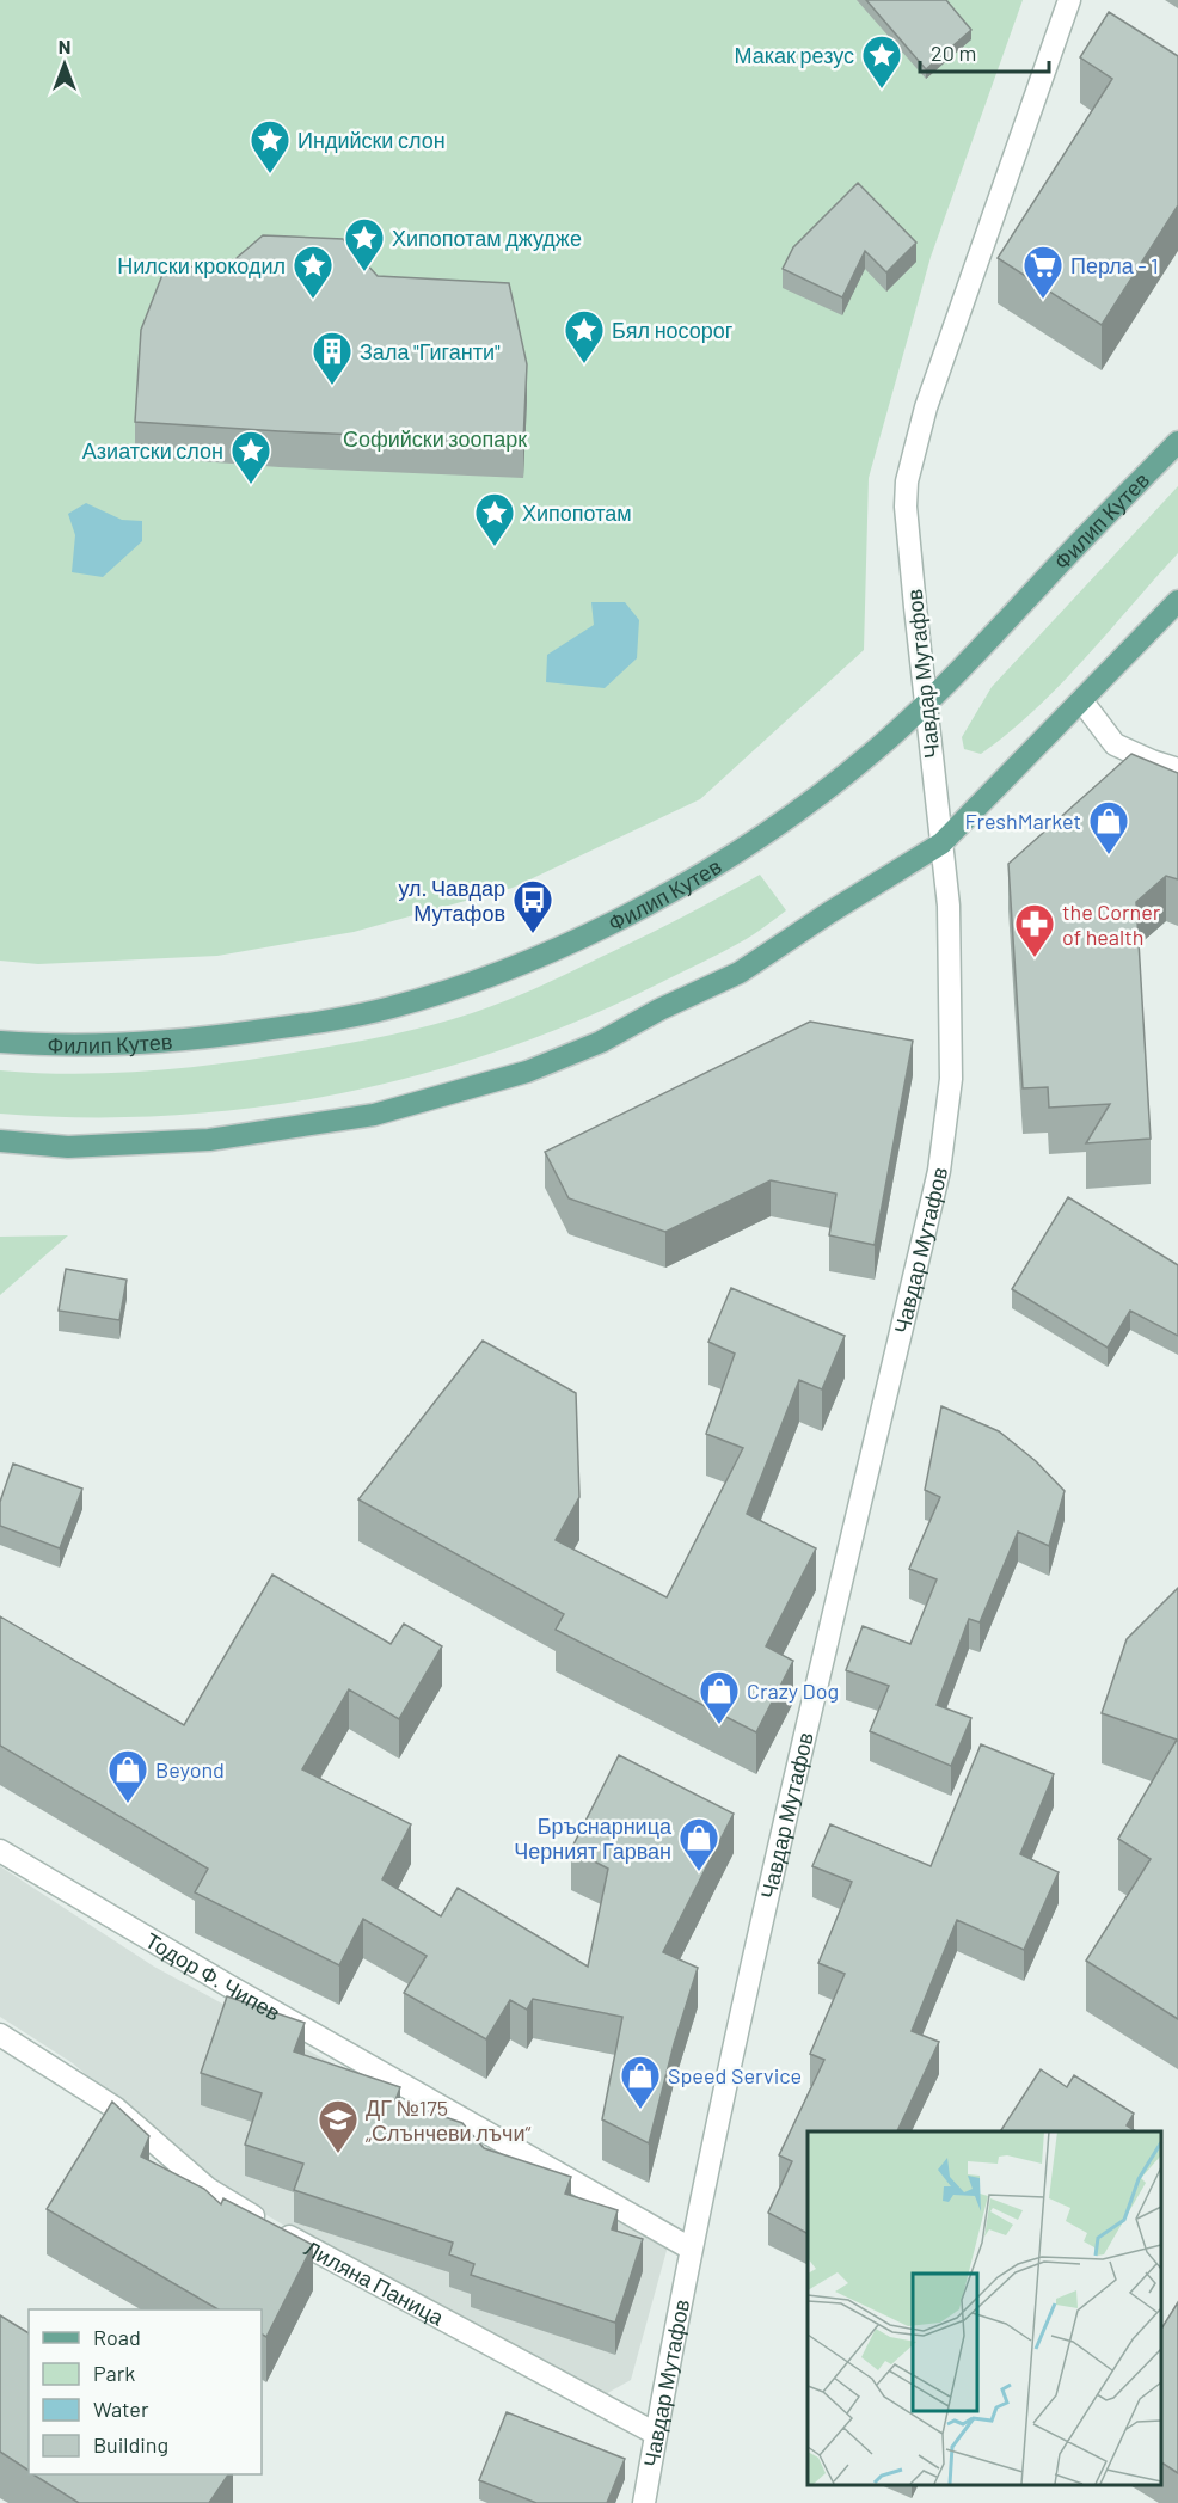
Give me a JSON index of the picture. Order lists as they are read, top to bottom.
{
  "streets": {
    "main road": ["Филип Кутев"],
    "street": ["Чавдар Мутафов", "Тодор Ф. Чипев", "Лиляна Паница"]
  },
  "crossings": [
    ["Филип Кутев", "Чавдар Мутафов"],
    ["Чавдар Мутафов", "Тодор Ф. Чипев"],
    ["Чавдар Мутафов", "Лиляна Паница"]
  ],
  "parks": ["Софийски зоопарк"],
  "places": {
    "place": [
      "Макак резус",
      "Индийски слон",
      "Хипопотам джудже",
      "Нилски крокодил",
      "Бял носорог",
      "Азиатски слон",
      "Хипопотам"
    ],
    "supermarket": ["Перла - 1"],
    "building": ["Зала \"Гиганти\""],
    "shop": [
      "FreshMarket",
      "Crazy Dog",
      "Beyond",
      "Бръснарница Черният Гарван",
      "Speed Service"
    ],
    "bus stop": ["ул. Чавдар Мутафов"],
    "pharmacy": ["the Corner of health"],
    "school or university": ["ДГ №175 „Слънчеви лъчи“"]
  },
  "legend": [
    "Road",
    "Park",
    "Water",
    "Building"
  ],
  "scale_bar": "20 m",
  "north": "top"
}
